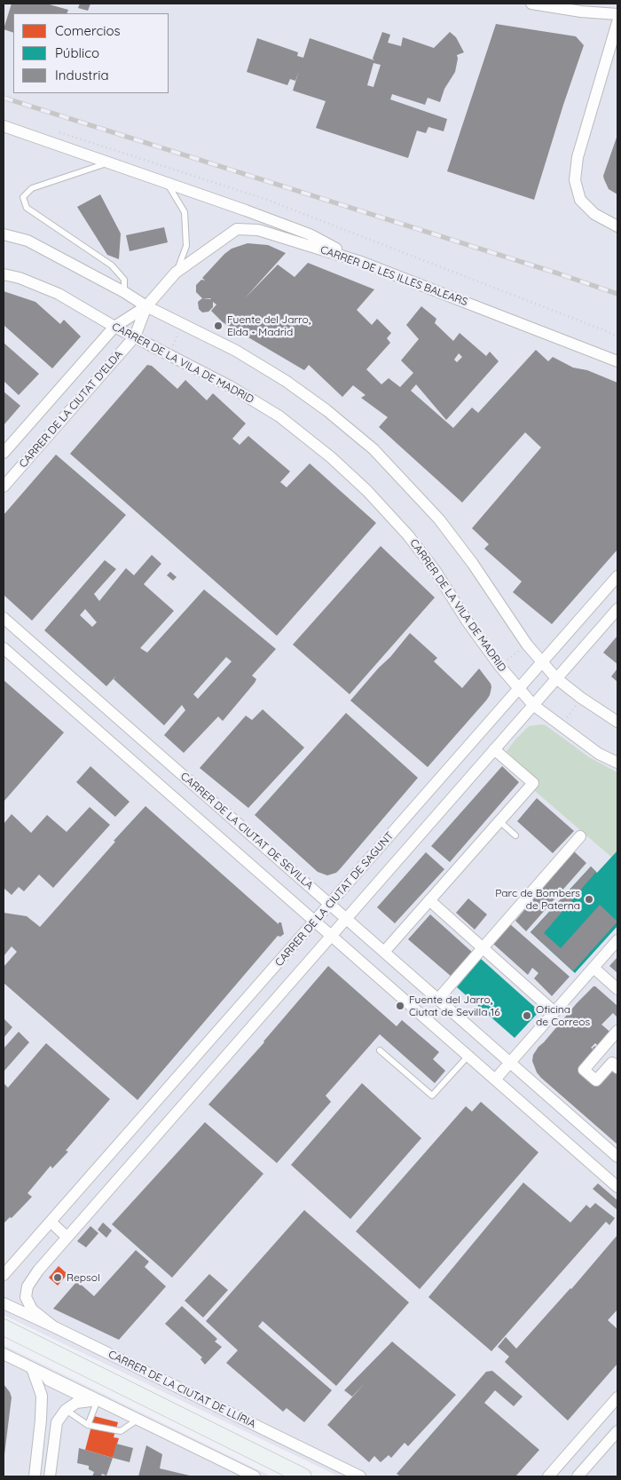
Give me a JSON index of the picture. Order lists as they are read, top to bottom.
{
  "streets": {
    "street": [
      "CARRER DE LES ILLES BALEARS",
      "CARRER DE LA VILA DE MADRID",
      "CARRER DE LA CIUTAT D'ELDA",
      "CARRER DE LA CIUTAT DE SEVILLA",
      "CARRER DE LA CIUTAT DE SAGUNT",
      "CARRER DE LA CIUTAT DE LLÍRIA"
    ]
  },
  "crossings": [
    ["CARRER DE LES ILLES BALEARS", "CARRER DE LA CIUTAT D'ELDA"],
    ["CARRER DE LA VILA DE MADRID", "CARRER DE LA CIUTAT D'ELDA"],
    ["CARRER DE LA VILA DE MADRID", "CARRER DE LA CIUTAT DE SAGUNT"],
    ["CARRER DE LA CIUTAT DE SEVILLA", "CARRER DE LA CIUTAT DE SAGUNT"],
    ["CARRER DE LA CIUTAT DE SAGUNT", "CARRER DE LA CIUTAT DE LLÍRIA"]
  ],
  "places": [
    "Fuente del Jarro, Elda - Madrid",
    "Parc de Bombers de Paterna",
    "Fuente del Jarro, Ciutat de Sevilla 16",
    "Oficina de Correos",
    "Repsol"
  ],
  "legend": ["Comercios", "Público", "Industria"]
}
